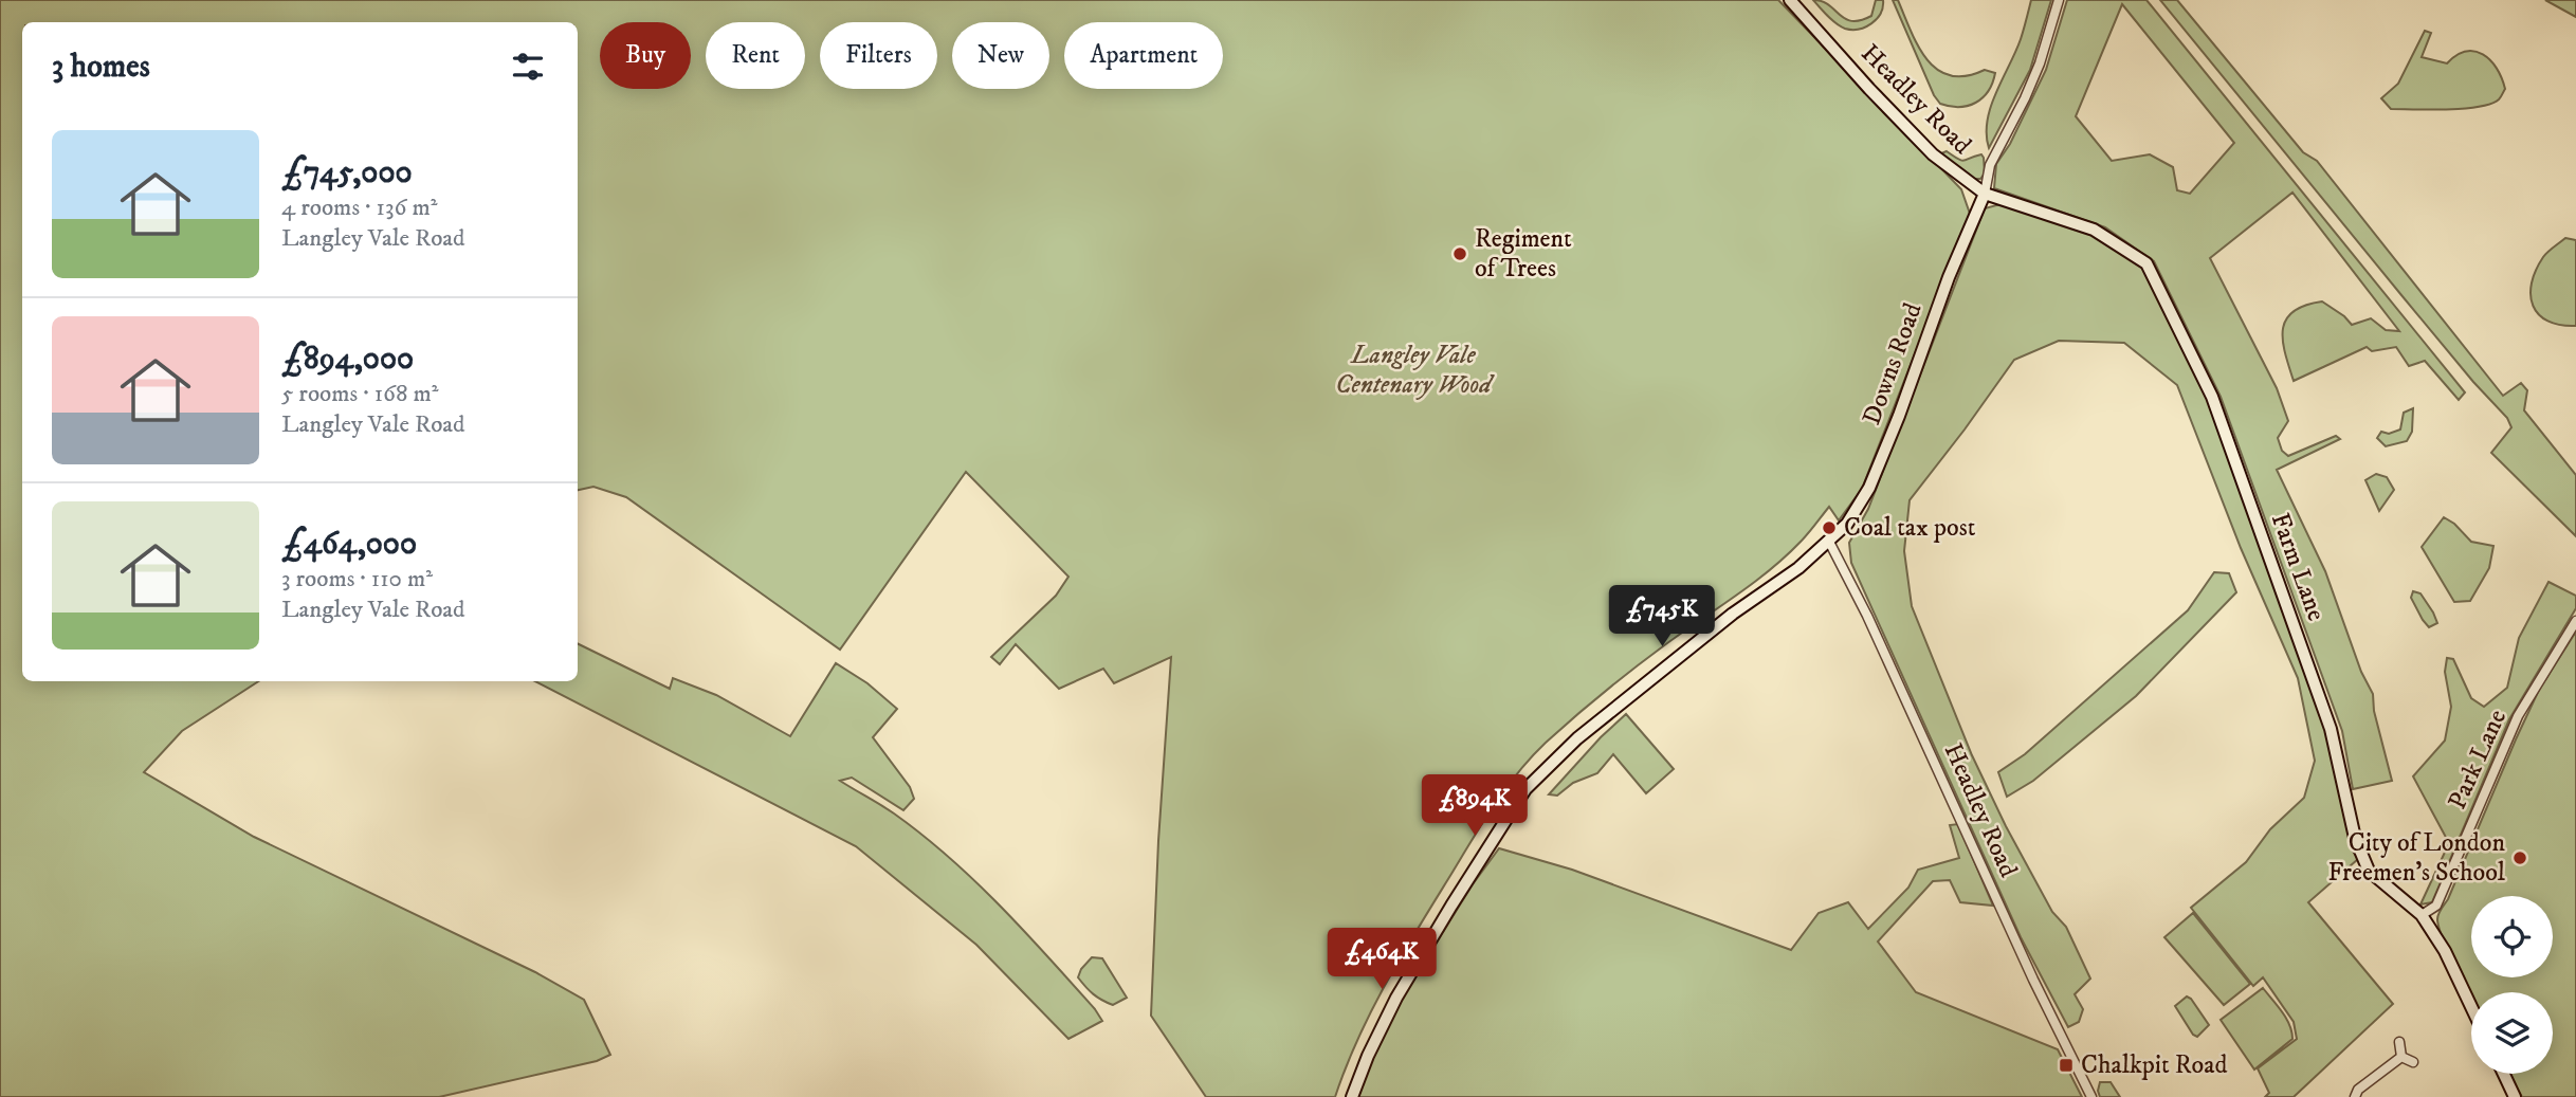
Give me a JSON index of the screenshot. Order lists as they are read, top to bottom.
{
  "streets": {
    "street": [
      "Headley Road",
      "Downs Road",
      "Farm Lane",
      "Park Lane"
    ]
  },
  "crossings": [
    ["Headley Road", "Downs Road"],
    ["Headley Road", "Farm Lane"],
    ["Downs Road", "Farm Lane"],
    ["Farm Lane", "Park Lane"]
  ],
  "parks": ["Langley Vale Centenary Wood"],
  "places": {
    "other": ["Regiment of Trees", "Coal tax post", "City of London Freemen's School"],
    "transit": ["Chalkpit Road"]
  },
  "page": {
    "chip": [
      "Buy",
      "Rent",
      "Filters",
      "New",
      "Apartment"
    ],
    "heading": "3 homes",
    "list": [
      {
        "name": "£745,000",
        "note": "4 rooms · 136 m² · Langley Vale Road"
      },
      {
        "name": "£894,000",
        "note": "5 rooms · 168 m² · Langley Vale Road"
      },
      {
        "name": "£464,000",
        "note": "3 rooms · 110 m² · Langley Vale Road"
      }
    ],
    "price": ["£745K", "£894K", "£464K"]
  }
}
